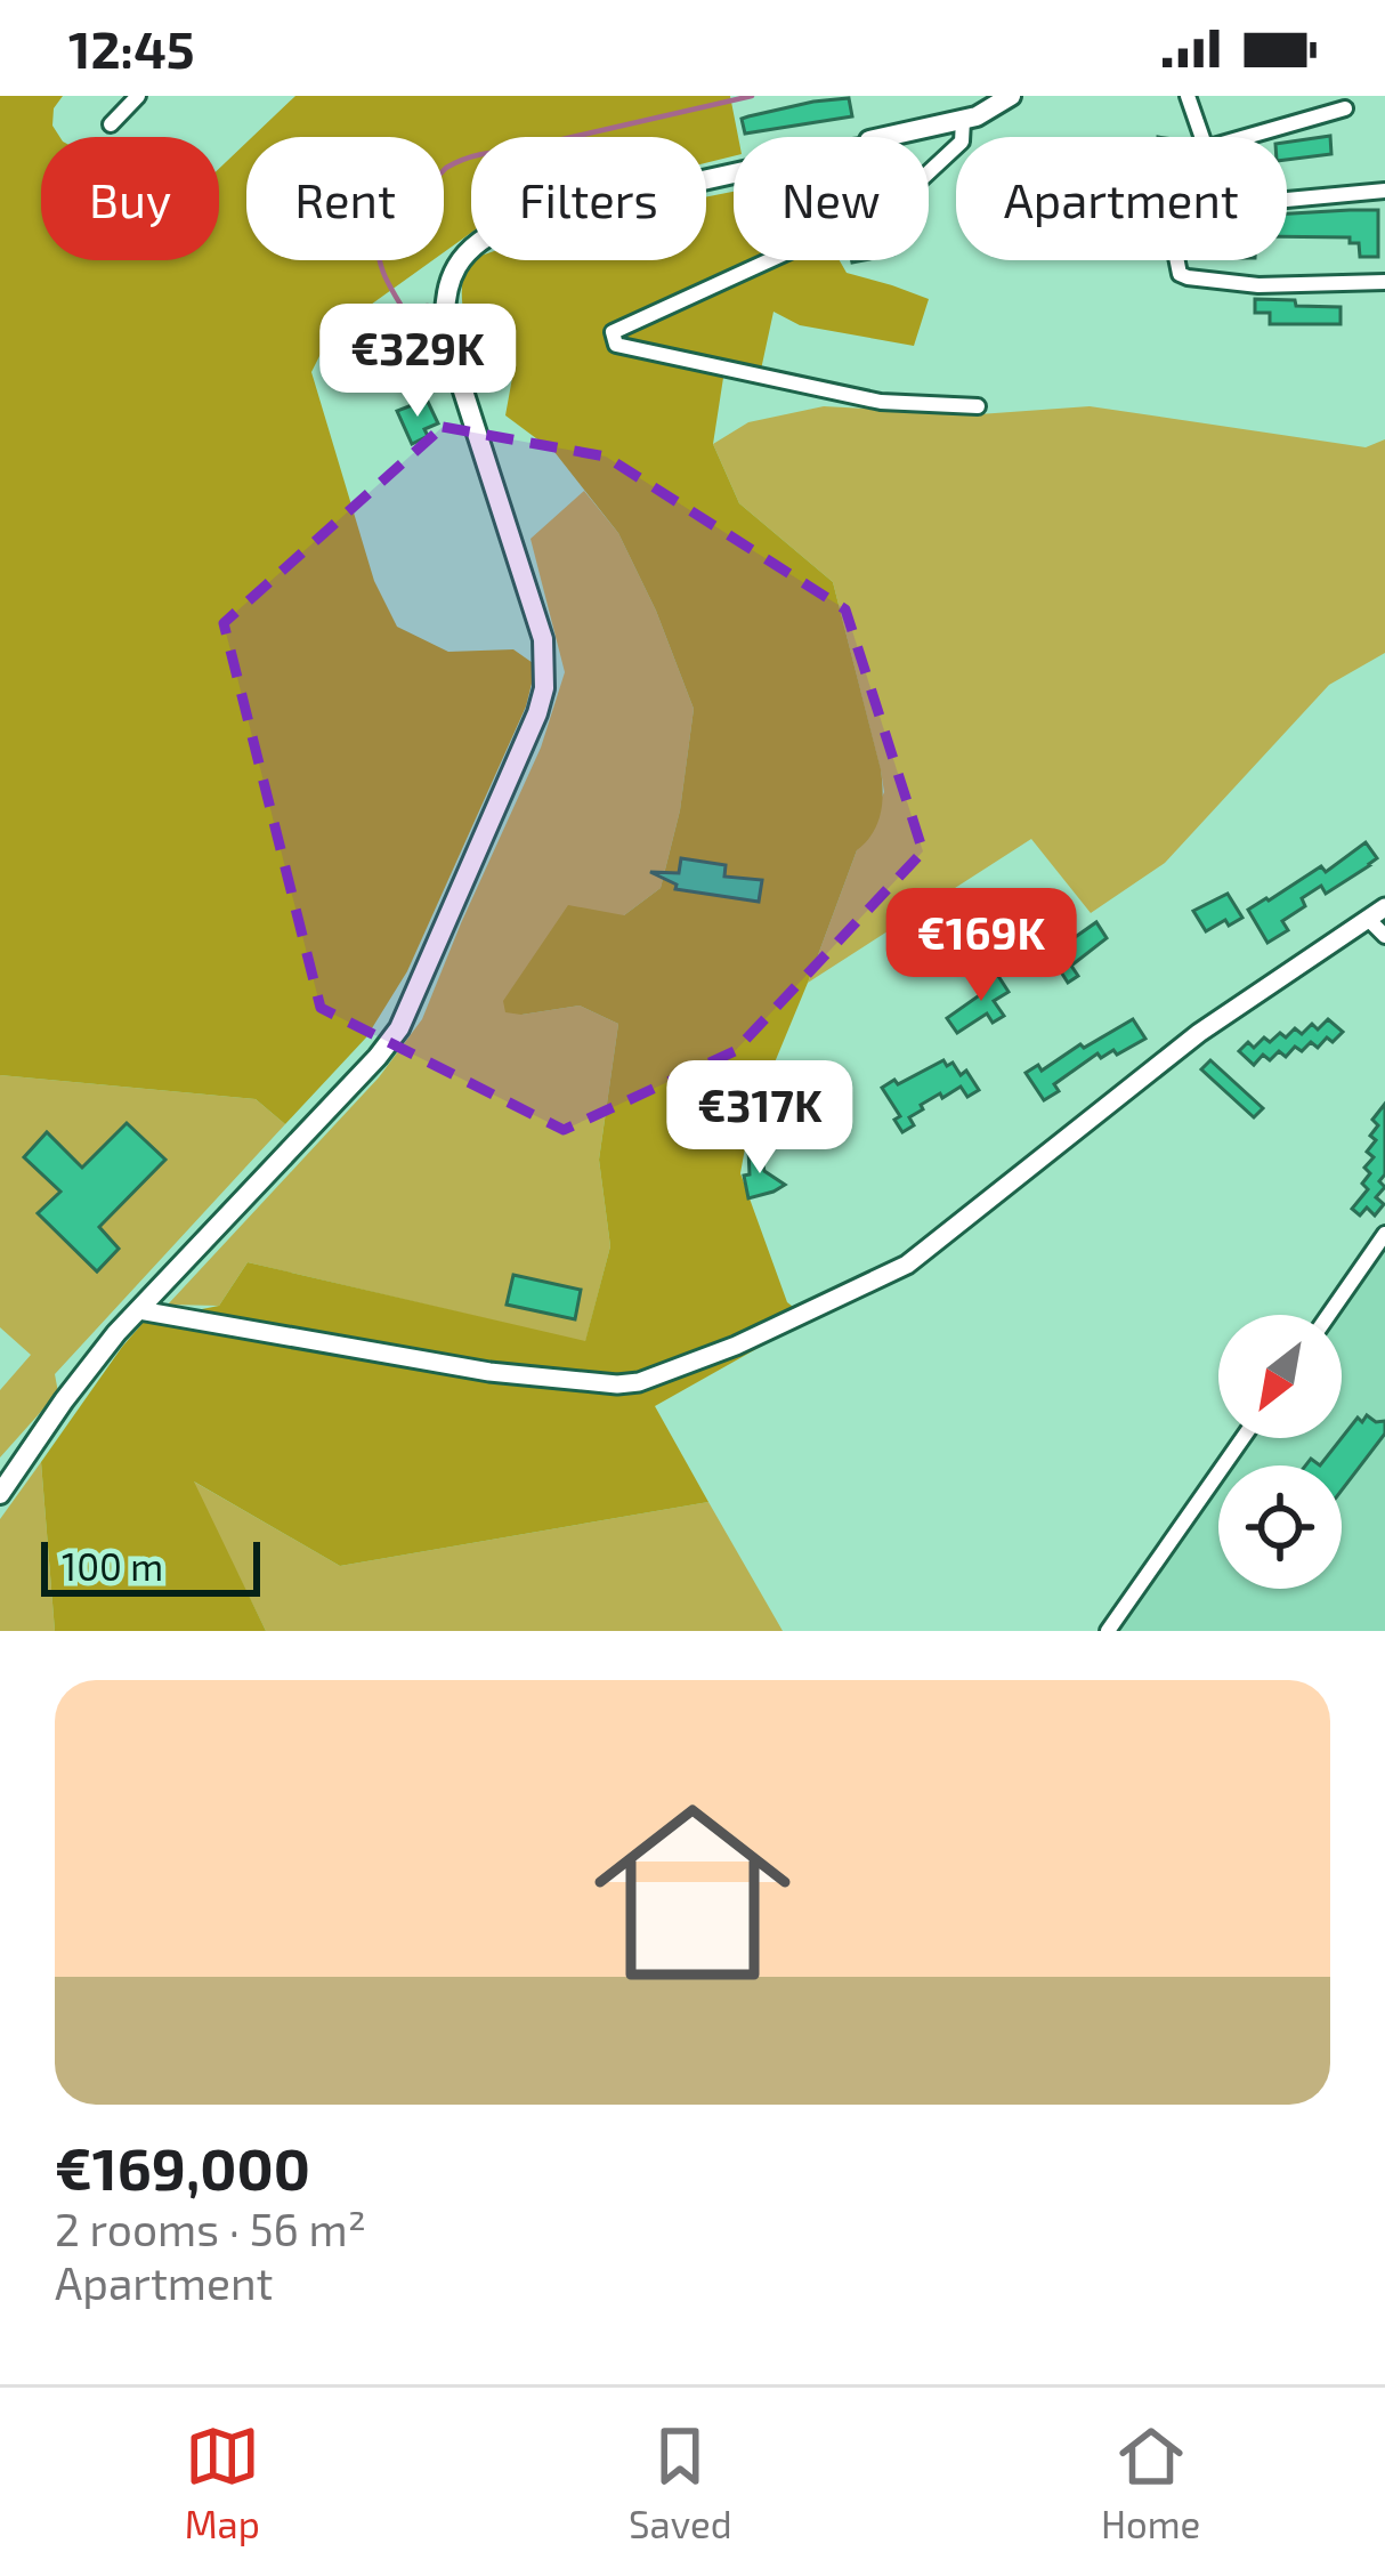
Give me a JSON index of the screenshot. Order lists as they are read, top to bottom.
{
  "scale_bar": "100 m",
  "north": "bottom left",
  "page": {
    "status": "12:45",
    "chip": [
      "Buy",
      "Rent",
      "Filters",
      "New",
      "Apartment"
    ],
    "price": ["€329K", "€169K", "€317K"],
    "scale": "100 m",
    "list": [
      {
        "name": "€169,000",
        "note": "2 rooms · 56 m² · Apartment"
      }
    ],
    "tabs": ["Map", "Saved", "Home"]
  }
}
